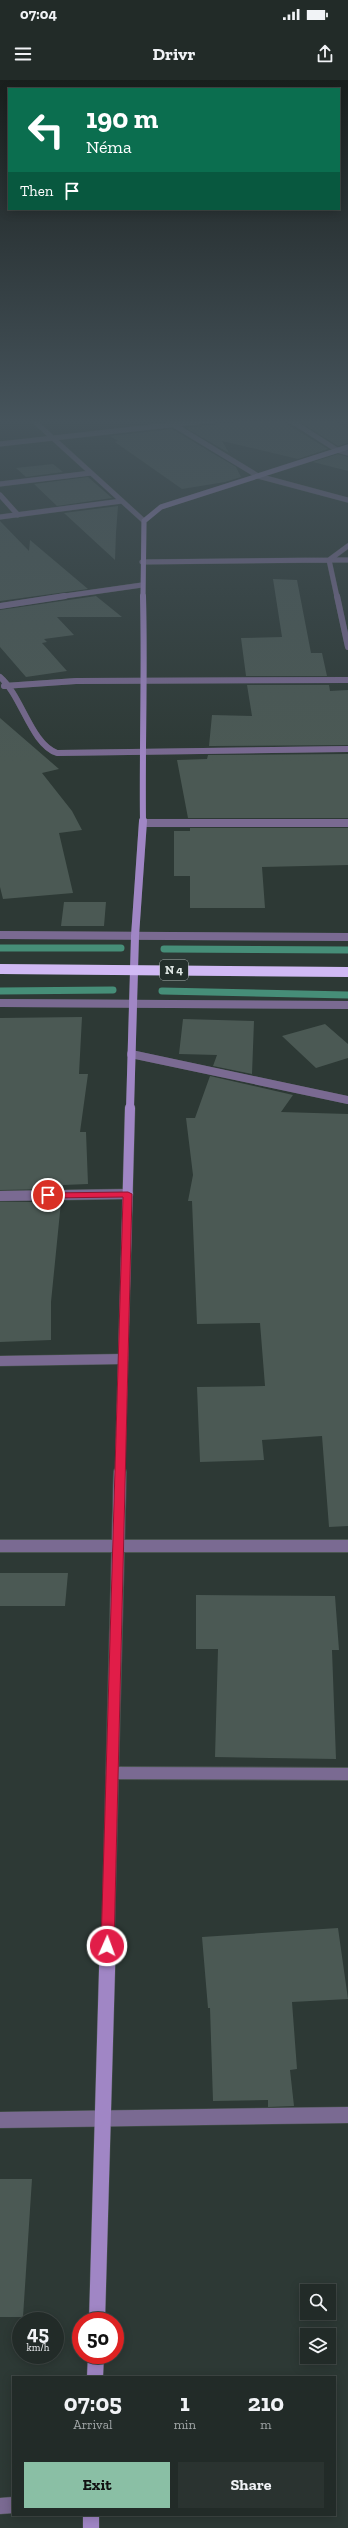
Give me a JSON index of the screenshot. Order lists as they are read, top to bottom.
{
  "streets": {
    "highway": ["N 4"]
  },
  "page": {
    "status": "07:04",
    "header": "Drivr",
    "turn": ["190 m", "Néma"],
    "then": "Then",
    "speed": "45 km/h",
    "limit": "50",
    "eta": [
      "07:05",
      "Arrival",
      "1",
      "min",
      "210",
      "m"
    ],
    "buttons": ["Exit", "Share"]
  }
}
